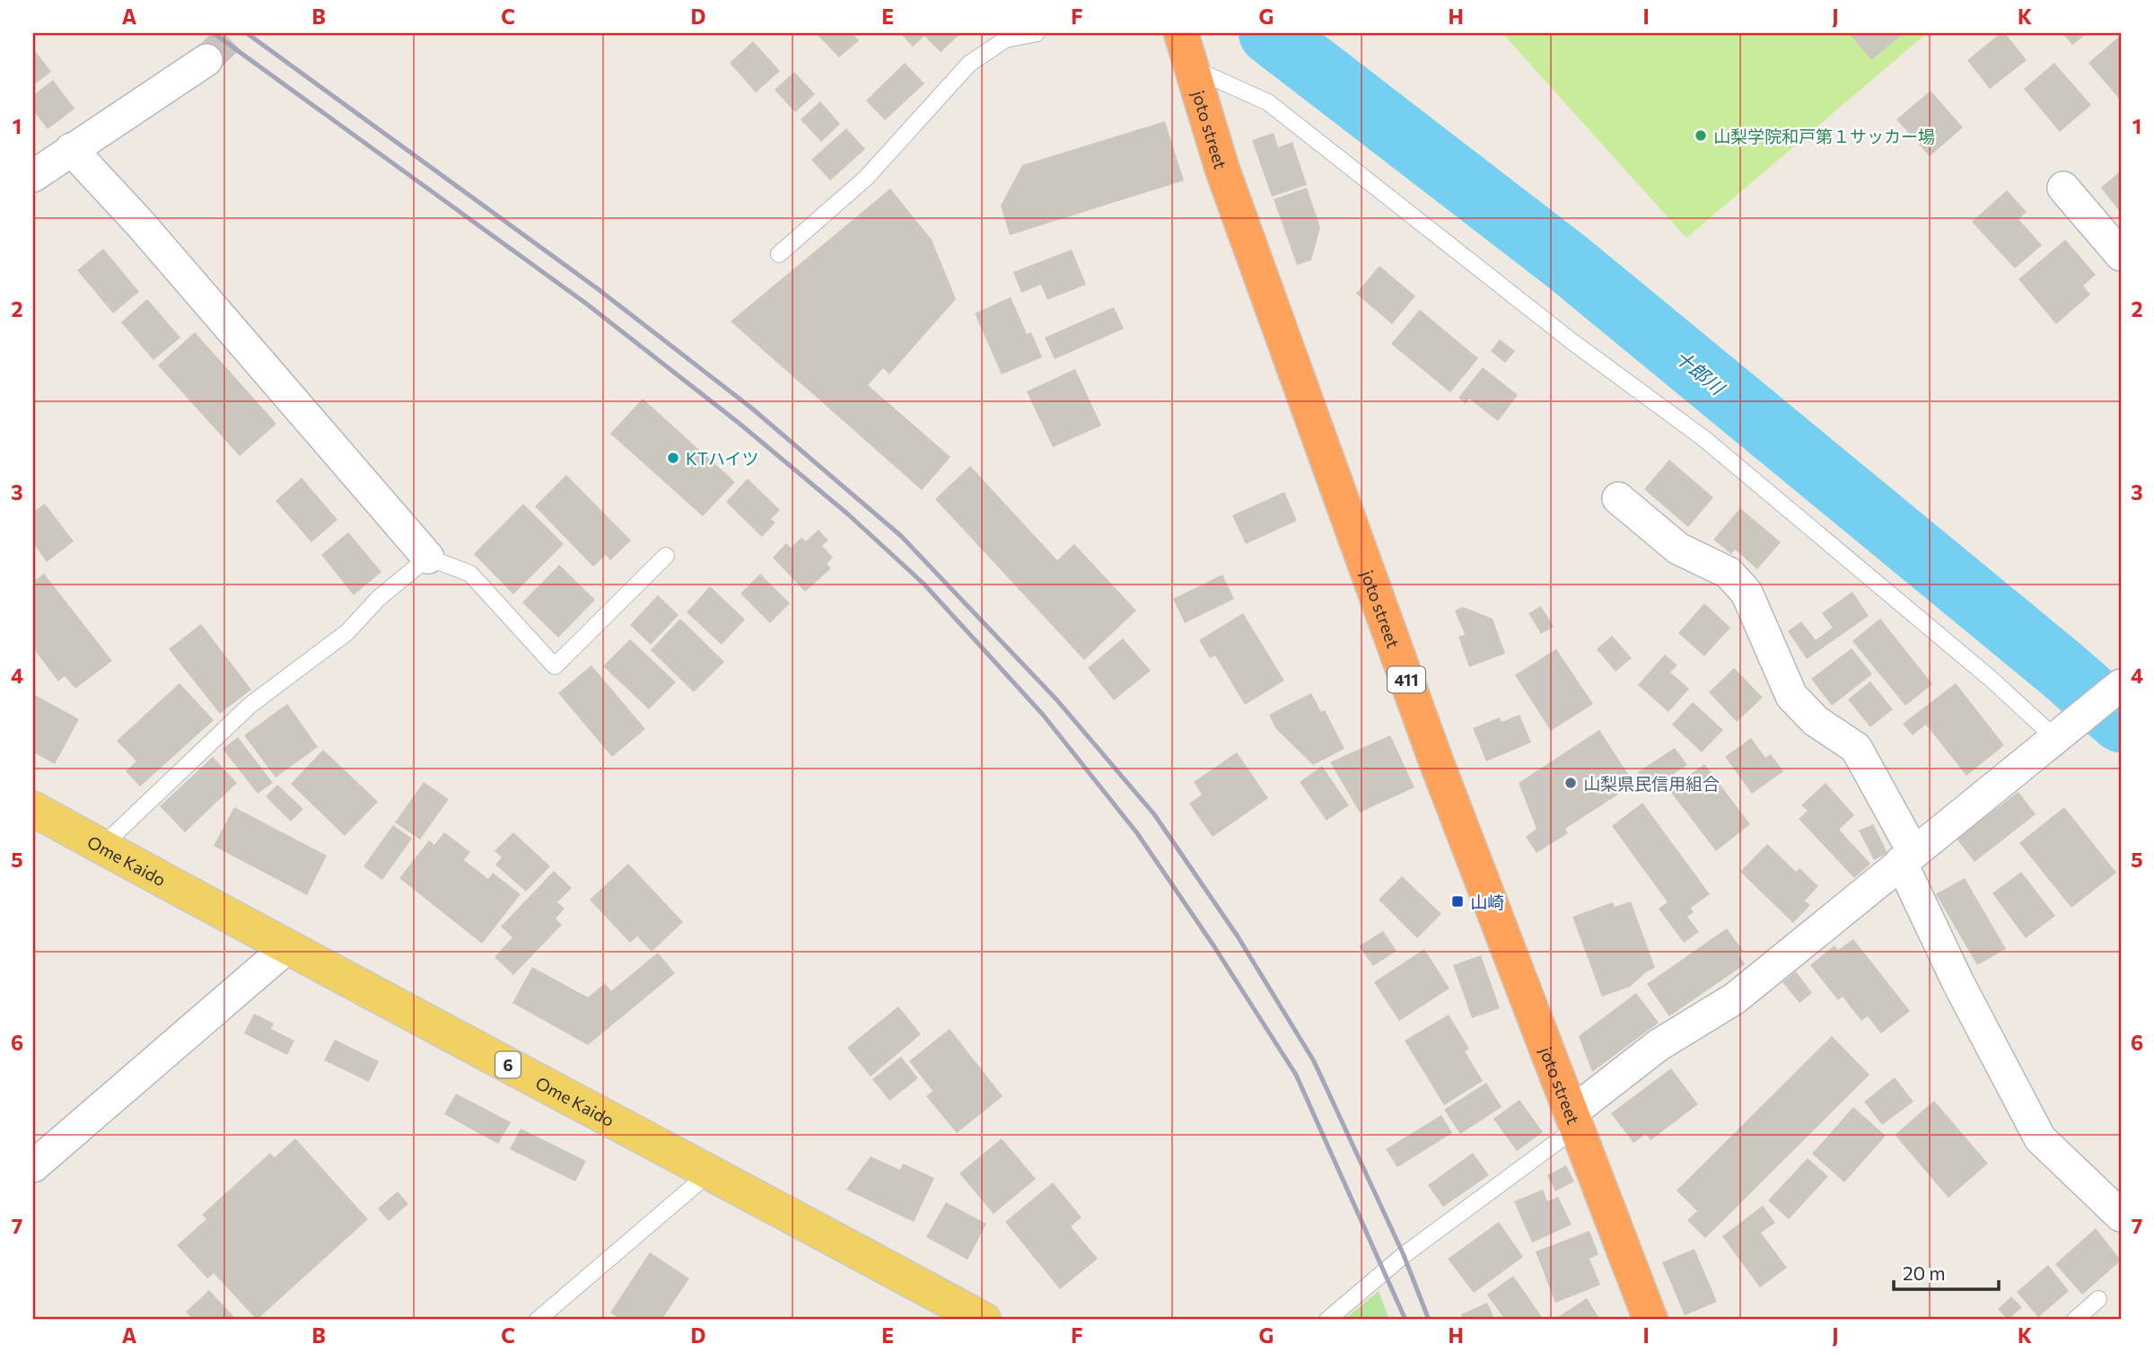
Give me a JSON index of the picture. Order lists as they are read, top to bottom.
{
  "streets": {
    "highway": ["joto street", "411"],
    "main road": ["Ome Kaido", "6"]
  },
  "water": ["十郎川"],
  "places": {
    "other": ["山梨学院和戸第１サッカー場", "KTハイツ", "山梨県民信用組合"],
    "transit": ["山崎"]
  },
  "scale_bar": "20 m",
  "grid": {
    "columns": [
      "A",
      "B",
      "C",
      "D",
      "E",
      "F",
      "G",
      "H",
      "I",
      "J",
      "K"
    ],
    "rows": [
      "1",
      "2",
      "3",
      "4",
      "5",
      "6",
      "7"
    ]
  }
}
